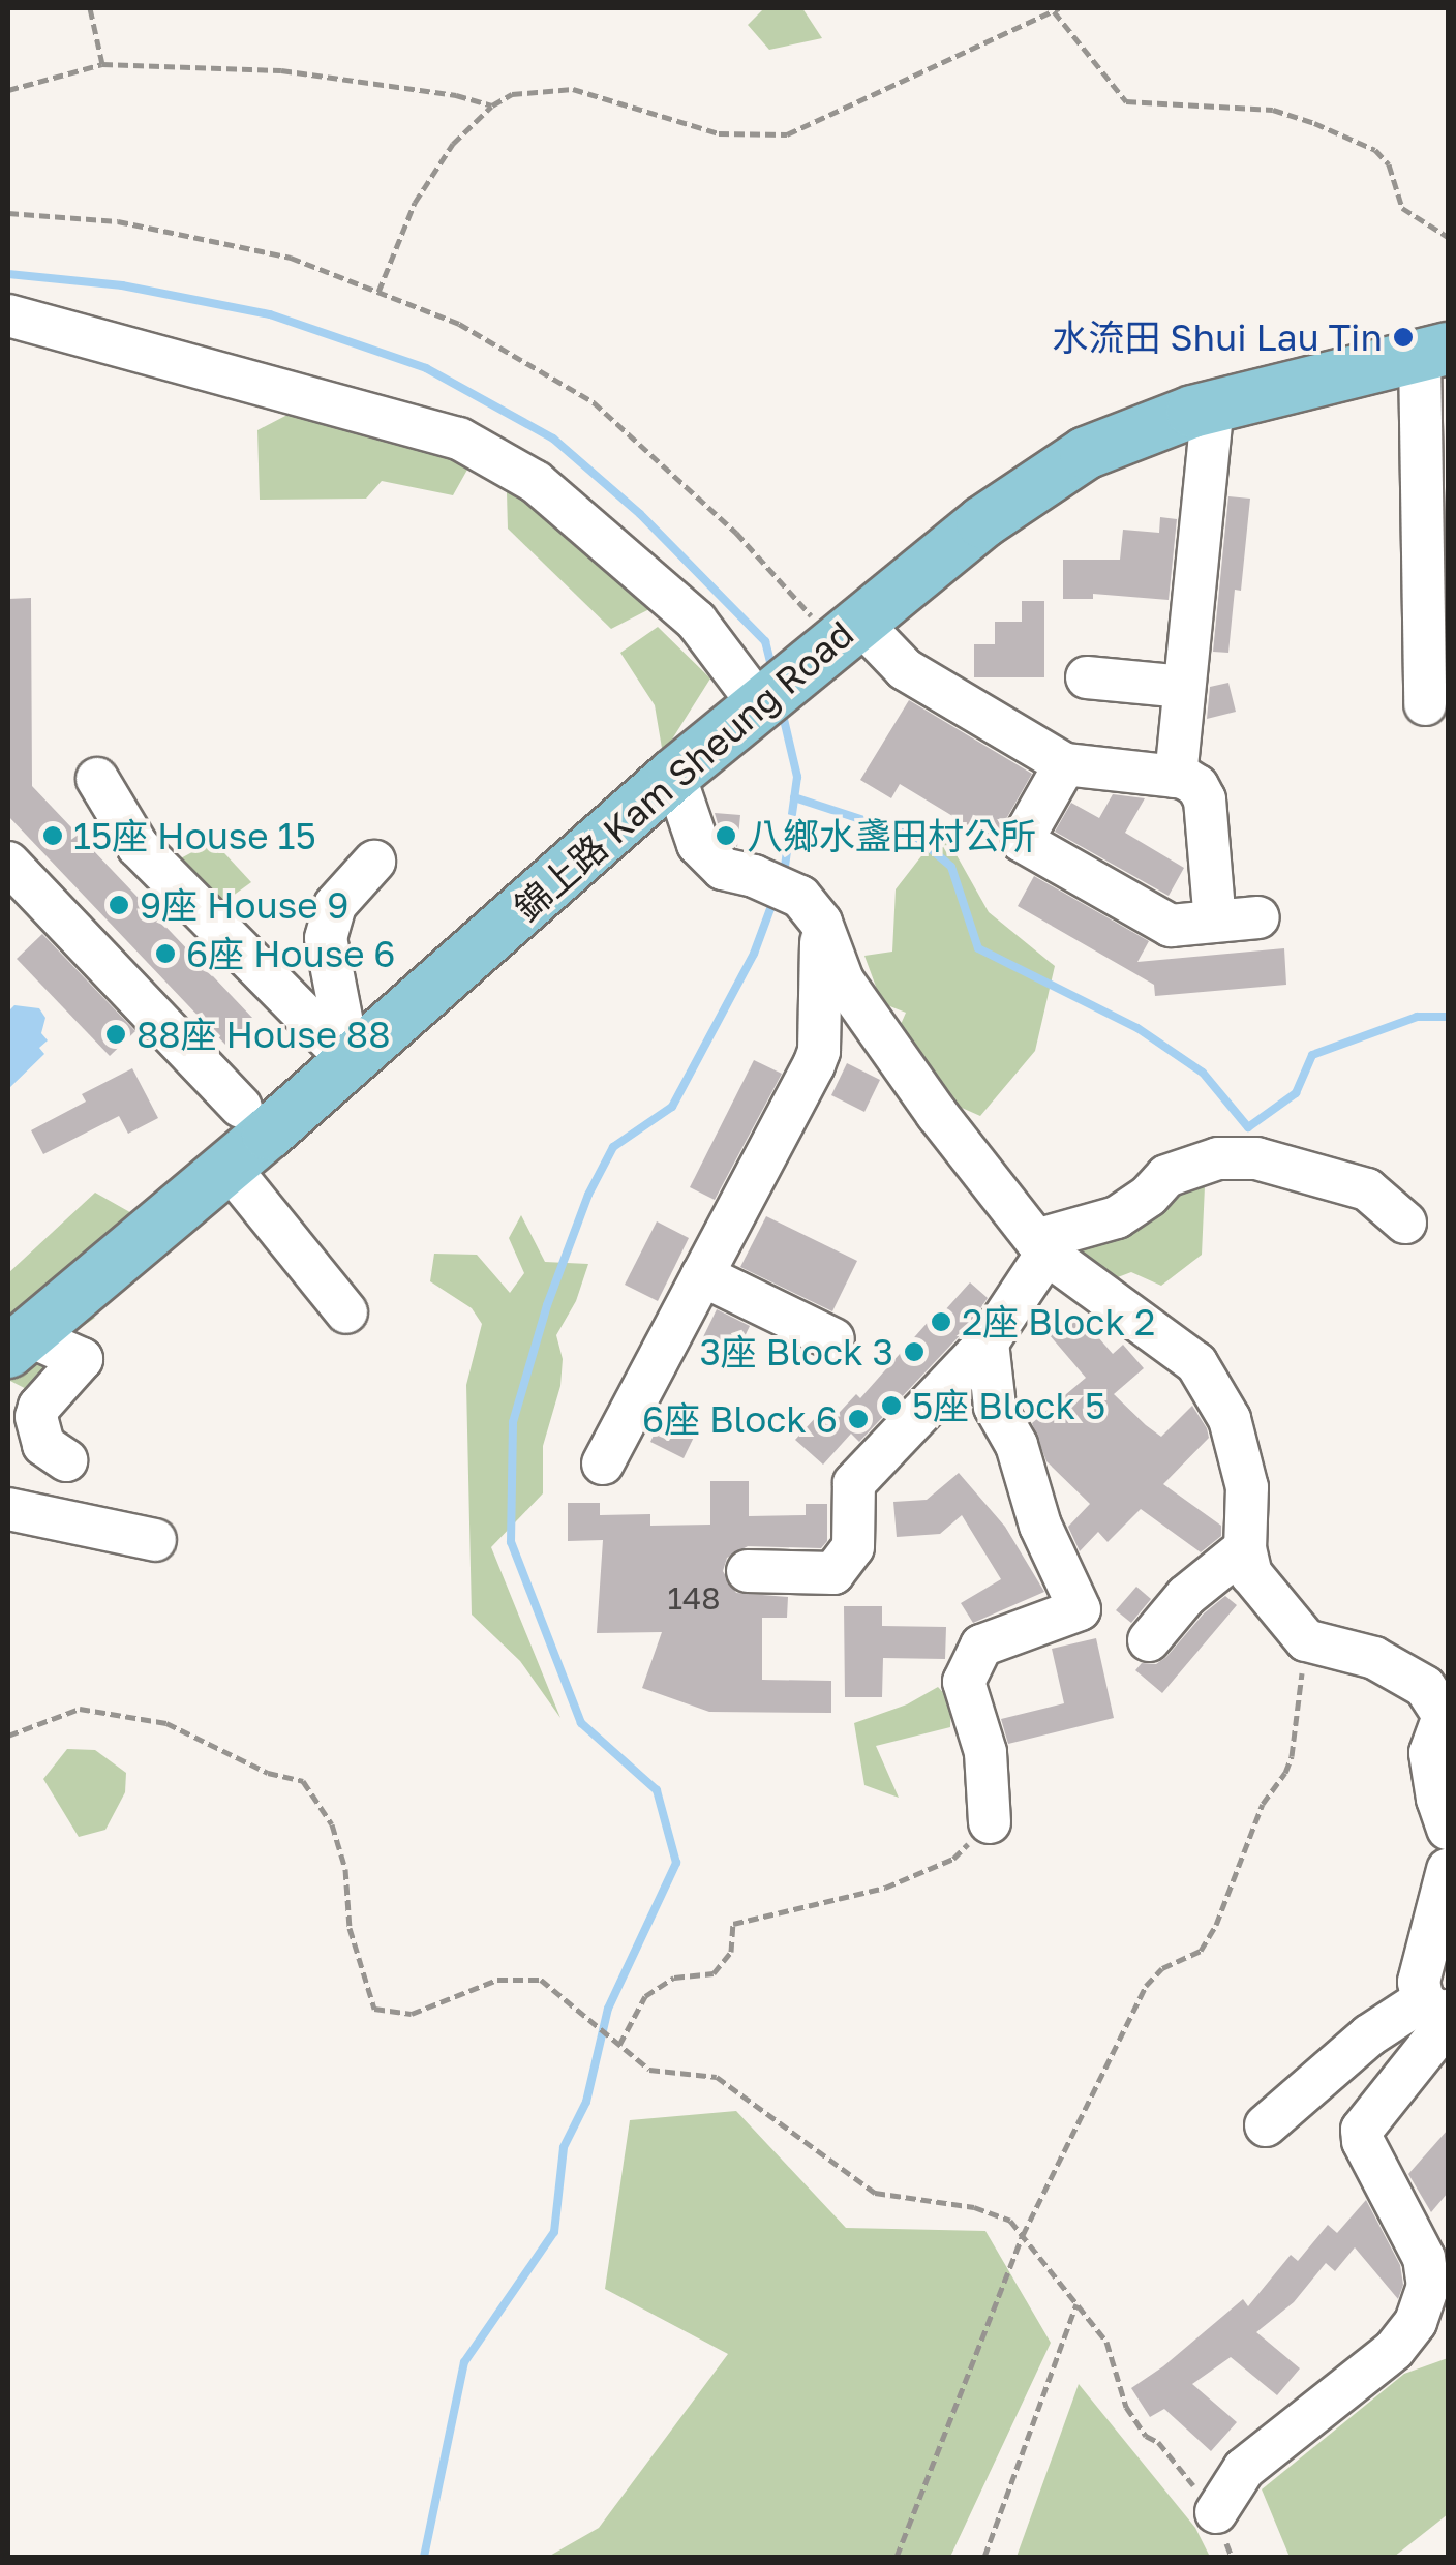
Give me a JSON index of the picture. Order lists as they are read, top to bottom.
{
  "streets": {
    "main road": ["錦上路 Kam Sheung Road"]
  },
  "places": [
    "水流田 Shui Lau Tin",
    "15座 House 15",
    "八鄉水盞田村公所",
    "9座 House 9",
    "6座 House 6",
    "88座 House 88",
    "2座 Block 2",
    "3座 Block 3",
    "5座 Block 5",
    "6座 Block 6"
  ],
  "house_numbers": ["148"]
}
